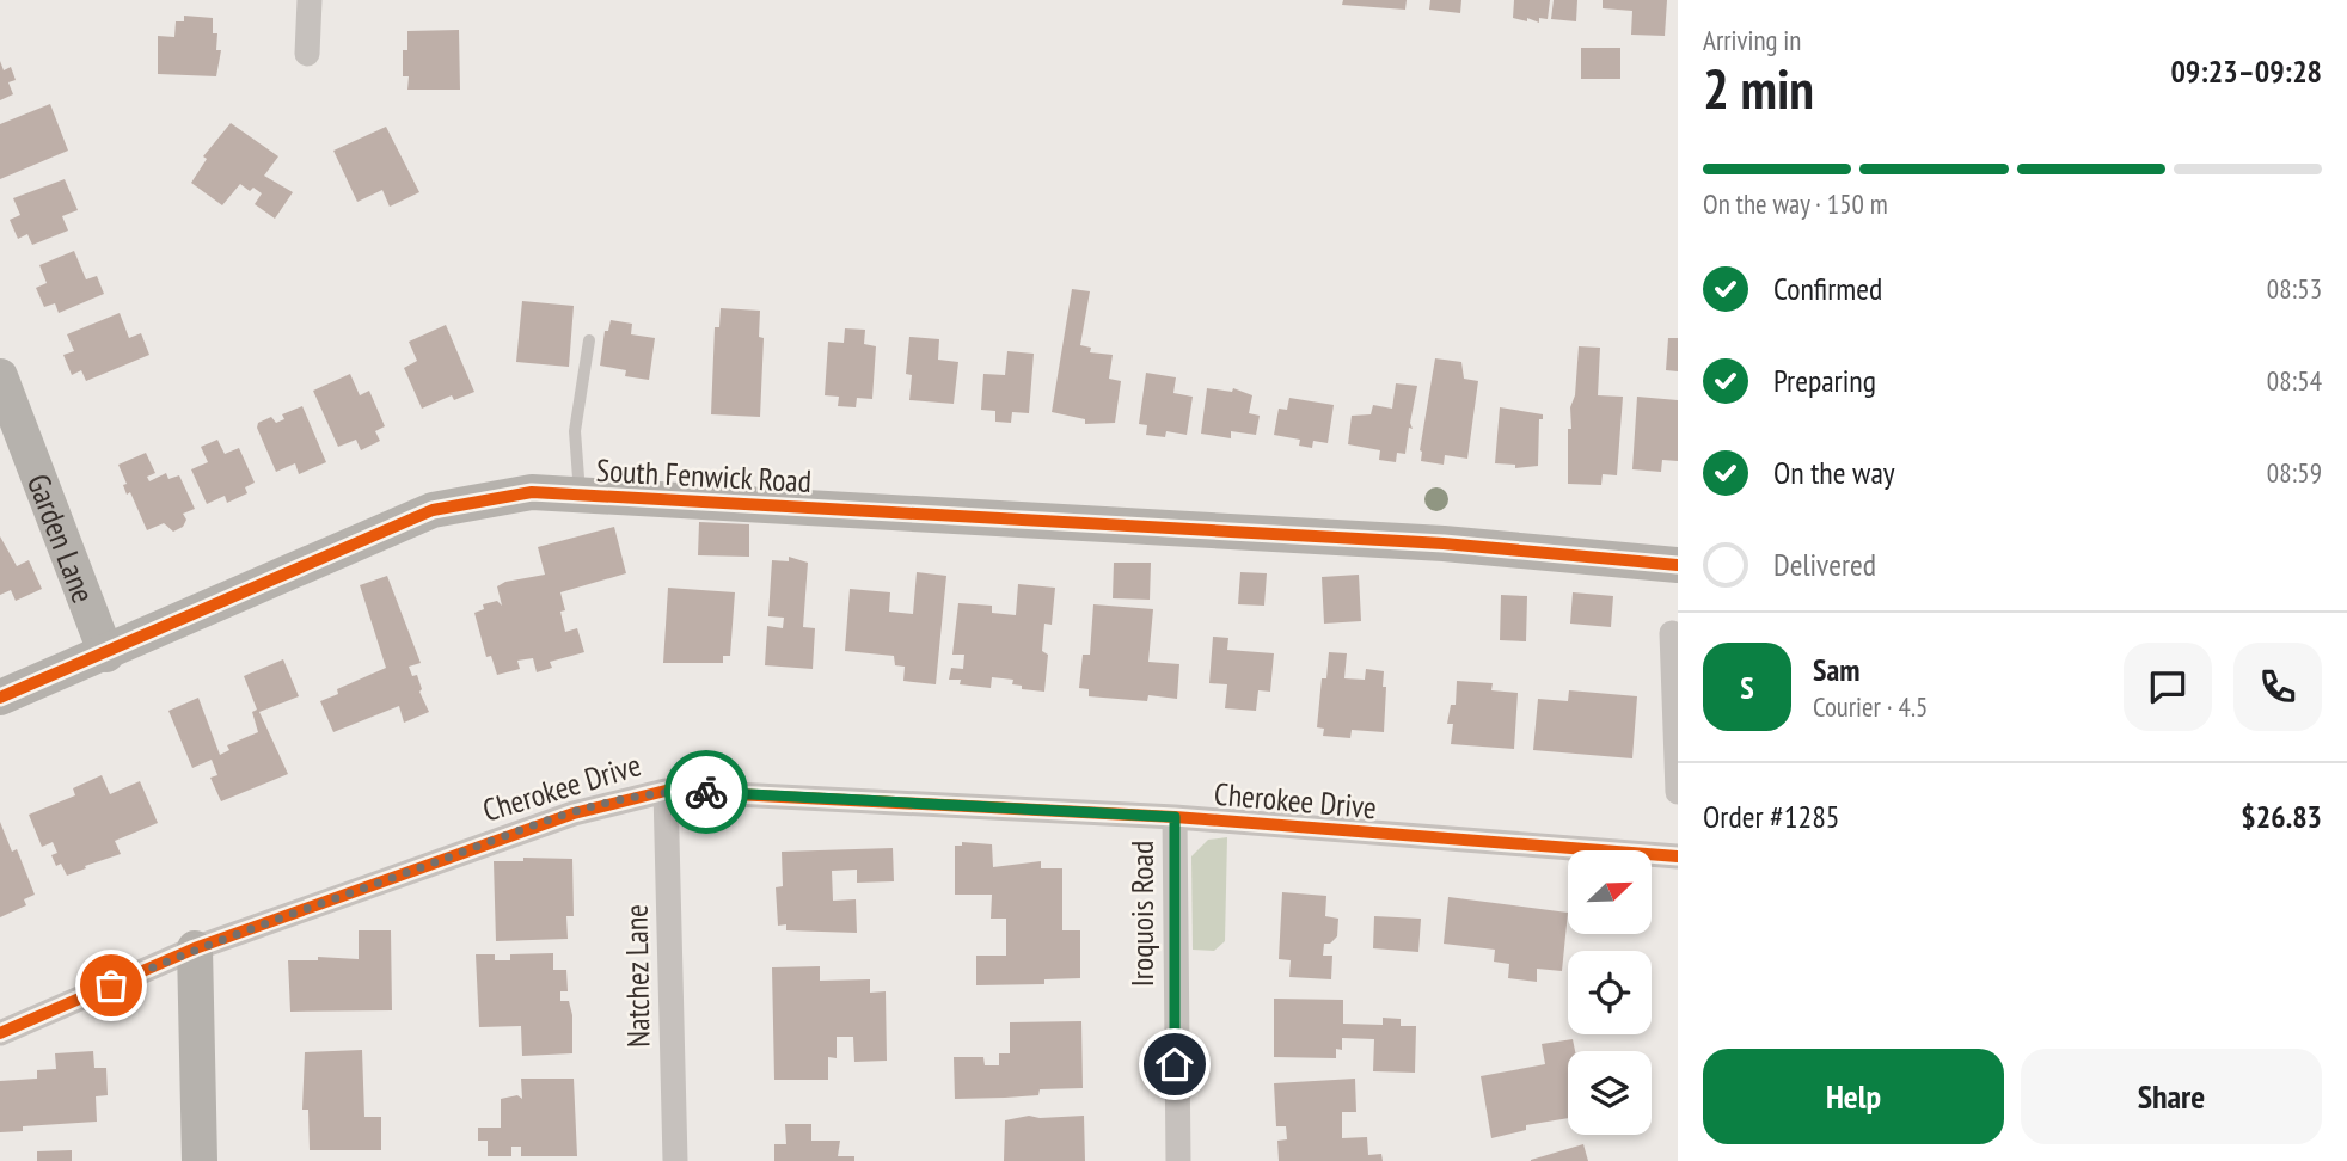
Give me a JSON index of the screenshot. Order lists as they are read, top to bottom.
{
  "streets": {
    "street": [
      "South Fenwick Road",
      "Garden Lane",
      "Cherokee Drive",
      "Iroquois Road",
      "Natchez Lane"
    ]
  },
  "crossings": [
    ["South Fenwick Road", "Garden Lane"],
    ["Cherokee Drive", "Iroquois Road"],
    ["Cherokee Drive", "Natchez Lane"]
  ],
  "north": "top right",
  "page": {
    "heading": ["2 min", "Arriving in", "09:23–09:28"],
    "panel": [
      "Sam",
      "Courier · 4.5",
      "Order #1285",
      "$26.83"
    ],
    "bar": "On the way · 150 m",
    "list": [
      ["Confirmed", "08:53"],
      ["Preparing", "08:54"],
      ["On the way", "08:59"],
      "Delivered"
    ],
    "round": "S",
    "buttons": ["Help", "Share"]
  }
}
